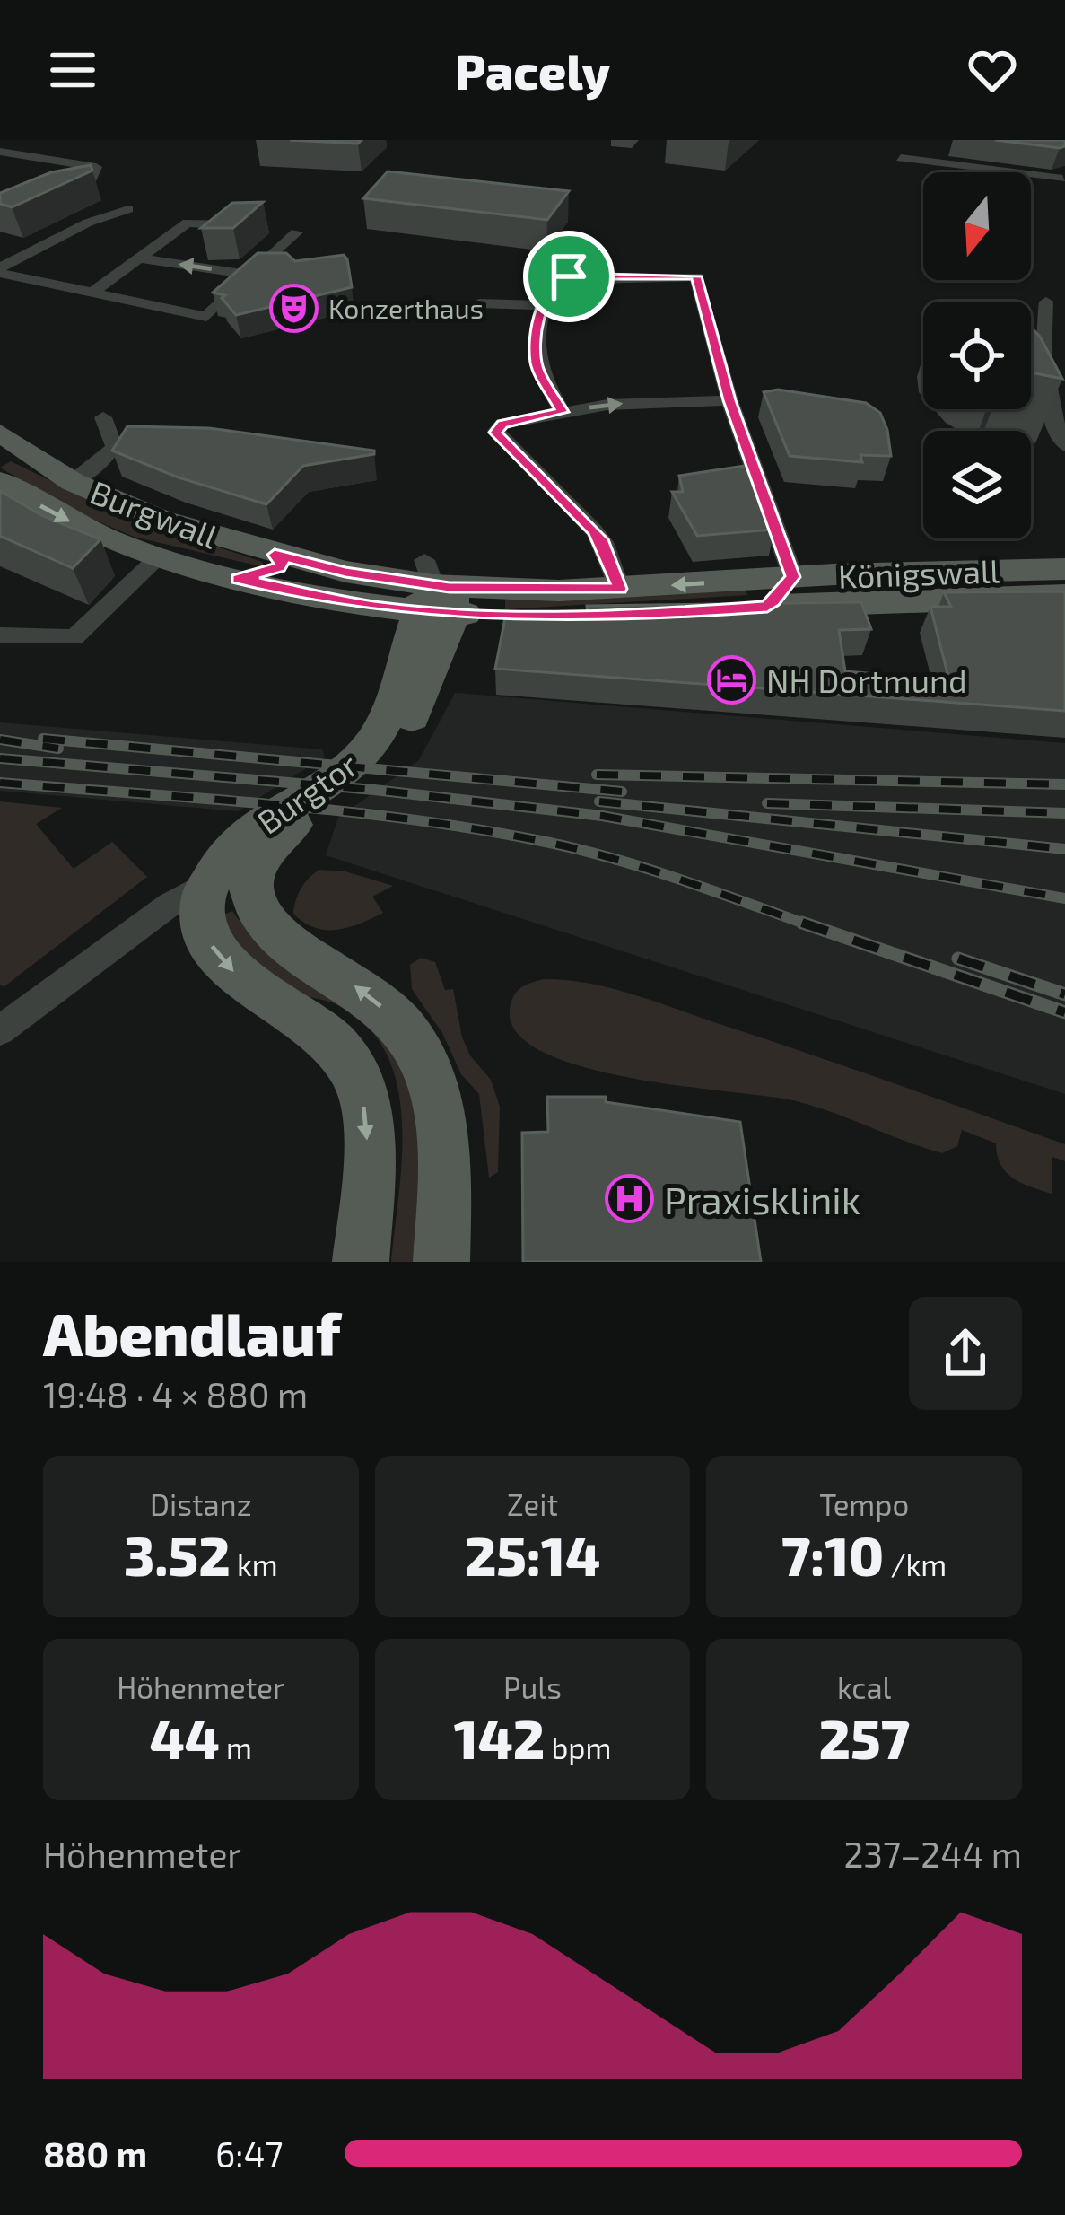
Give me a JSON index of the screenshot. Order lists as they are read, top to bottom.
{
  "streets": {
    "main road": ["Burgwall", "Königswall", "Burgtor"]
  },
  "crossings": [
    ["Burgwall", "Königswall"],
    ["Burgwall", "Burgtor"],
    ["Königswall", "Burgtor"]
  ],
  "one_way": ["Burgtor"],
  "places": {
    "theatre": ["Konzerthaus"],
    "hotel": ["NH Dortmund"],
    "hospital": ["Praxisklinik"]
  },
  "north": "bottom",
  "page": {
    "header": "Pacely",
    "heading": ["Abendlauf", "19:48 · 4 × 880 m"],
    "stats": [
      ["Distanz", "3.52 km"],
      ["Zeit", "25:14"],
      ["Tempo", "7:10 /km"],
      ["Höhenmeter", "44 m"],
      ["Puls", "142 bpm"],
      ["kcal", "257"]
    ],
    "chart": ["Höhenmeter", "237–244 m"],
    "list": [
      {
        "name": "880 m",
        "note": "6:47"
      }
    ]
  }
}
